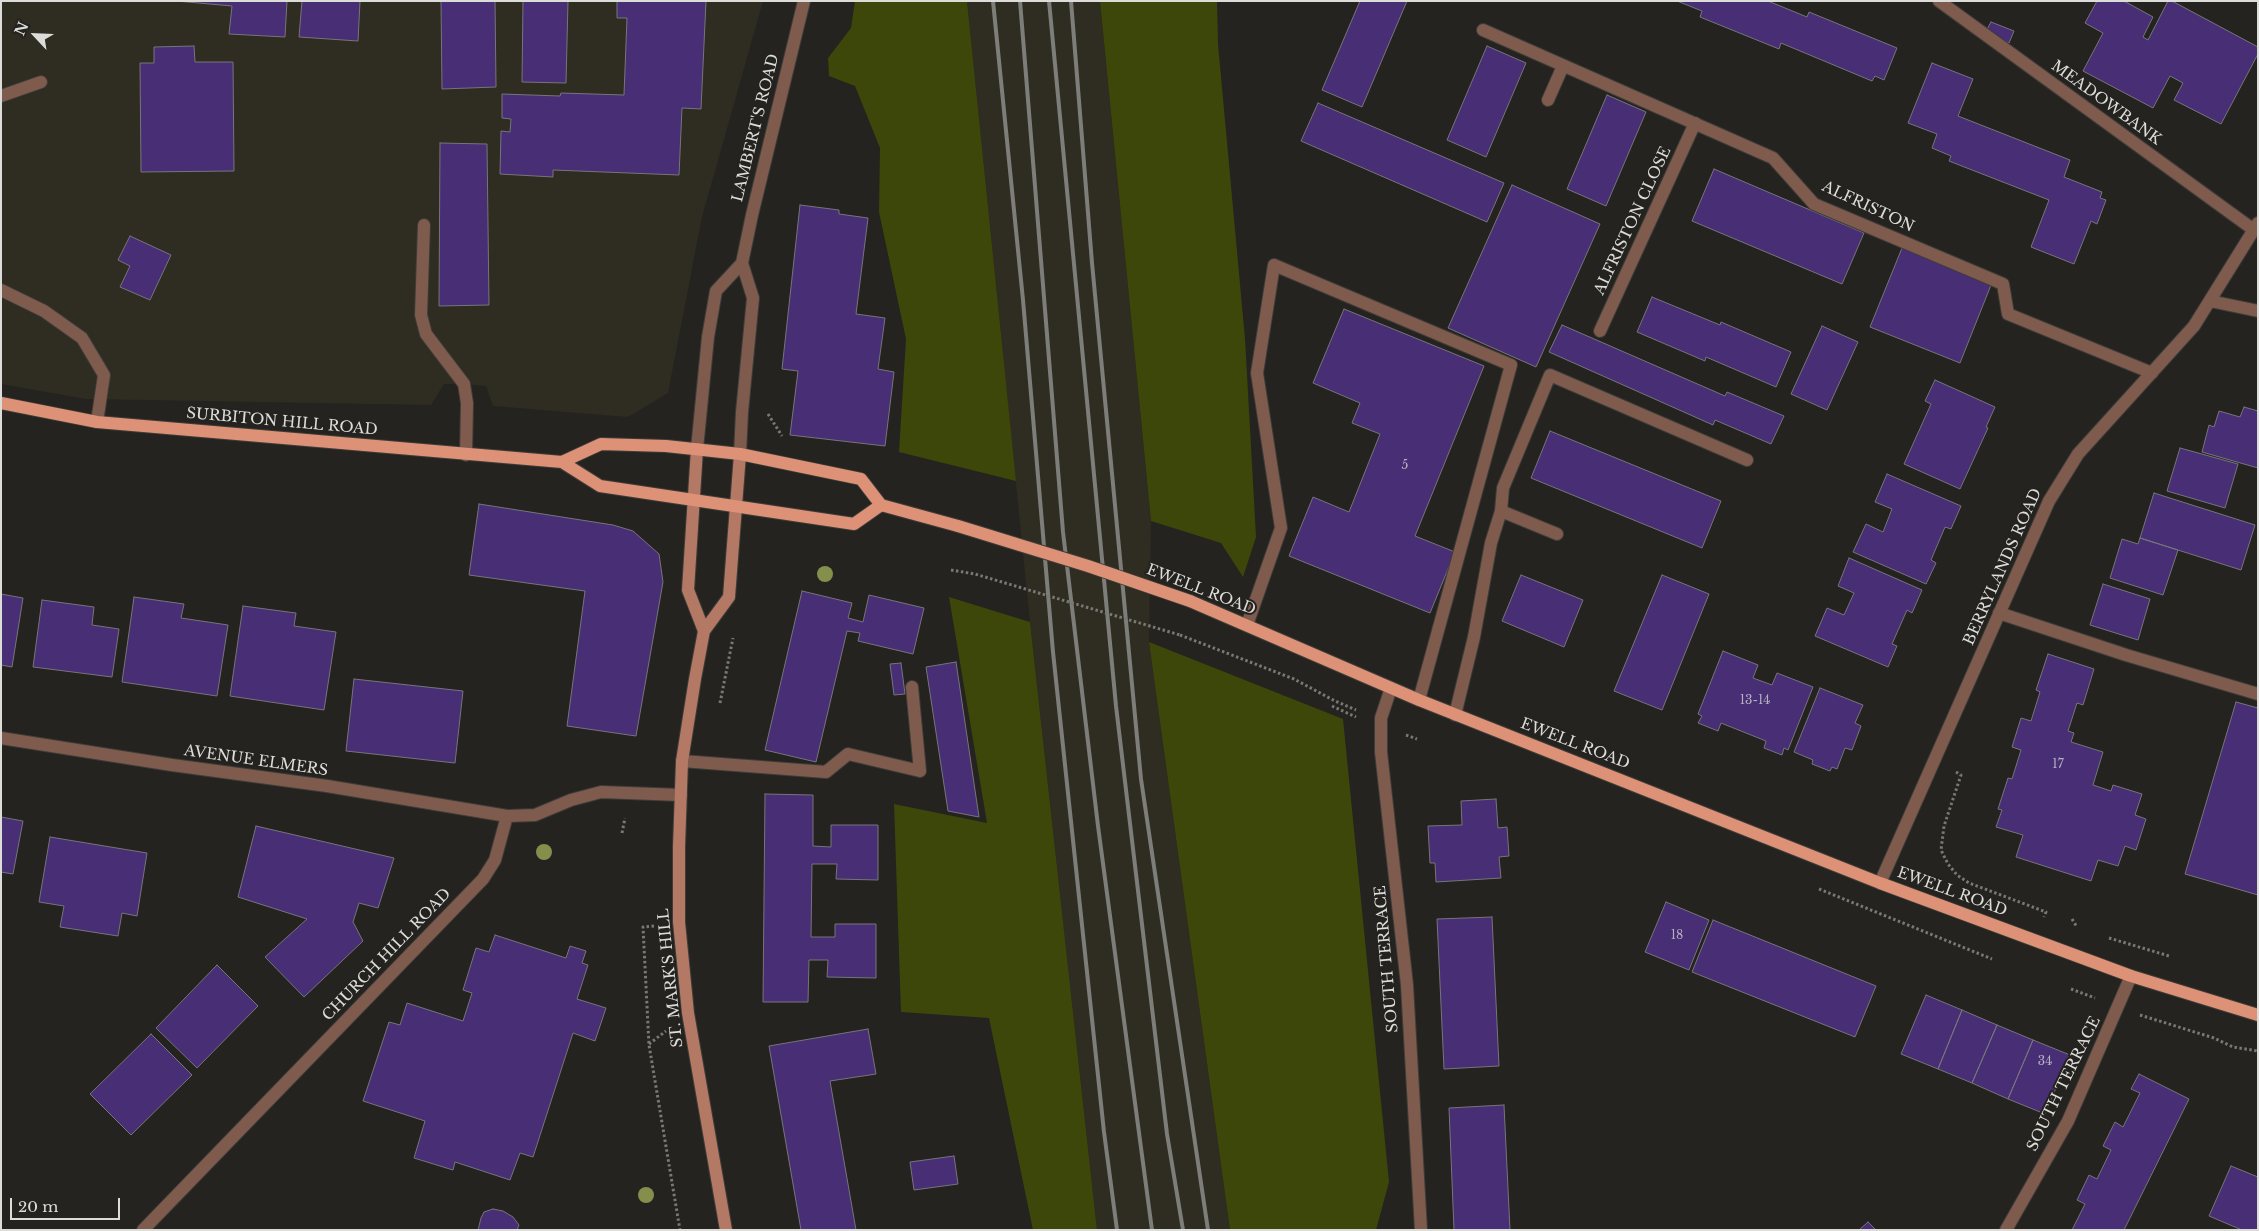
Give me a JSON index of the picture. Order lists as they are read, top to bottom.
{
  "streets": {
    "main road": ["SURBITON HILL ROAD", "EWELL ROAD", "ST. MARK'S HILL"],
    "street": [
      "MEADOWBANK",
      "LAMBERT'S ROAD",
      "ALFRISTON",
      "ALFRISTON CLOSE",
      "BERRYLANDS ROAD",
      "AVENUE ELMERS",
      "CHURCH HILL ROAD",
      "SOUTH TERRACE"
    ]
  },
  "crossings": [
    ["MEADOWBANK", "BERRYLANDS ROAD"],
    ["LAMBERT'S ROAD", "SURBITON HILL ROAD"],
    ["LAMBERT'S ROAD", "ST. MARK'S HILL"],
    ["ALFRISTON", "ALFRISTON CLOSE"],
    ["ALFRISTON", "BERRYLANDS ROAD"],
    ["SURBITON HILL ROAD", "ST. MARK'S HILL"],
    ["BERRYLANDS ROAD", "EWELL ROAD"],
    ["EWELL ROAD", "SOUTH TERRACE"],
    ["AVENUE ELMERS", "CHURCH HILL ROAD"]
  ],
  "house_numbers": [
    "5",
    "13-14",
    "17",
    "18",
    "34"
  ],
  "scale_bar": "20 m",
  "north": "top left"
}
